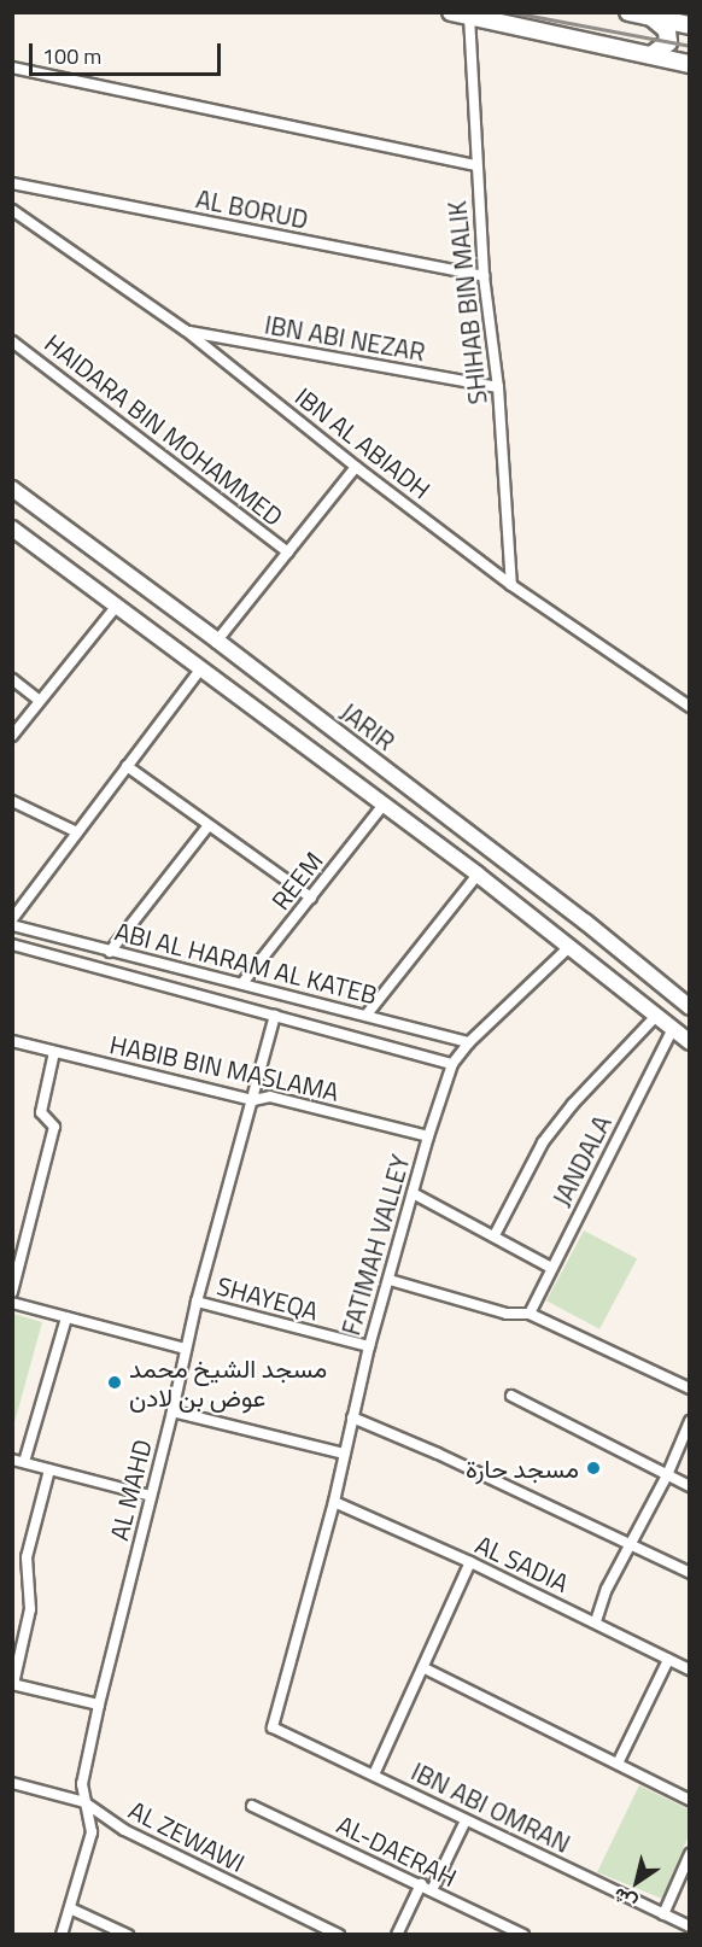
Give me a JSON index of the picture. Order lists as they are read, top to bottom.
{
  "streets": {
    "main road": ["JARIR"],
    "street": [
      "AL BORUD",
      "SHIHAB BIN MALIK",
      "IBN ABI NEZAR",
      "HAIDARA BIN MOHAMMED",
      "IBN AL ABIADH",
      "REEM",
      "ABI AL HARAM AL KATEB",
      "HABIB BIN MASLAMA",
      "JANDALA",
      "FATIMAH VALLEY",
      "SHAYEQA",
      "AL MAHD",
      "AL SADIA",
      "IBN ABI OMRAN",
      "AL ZEWAWI",
      "AL-DAERAH"
    ]
  },
  "crossings": [
    ["AL BORUD", "SHIHAB BIN MALIK"],
    ["SHIHAB BIN MALIK", "IBN ABI NEZAR"],
    ["SHIHAB BIN MALIK", "IBN AL ABIADH"],
    ["IBN ABI NEZAR", "IBN AL ABIADH"],
    ["JARIR", "REEM"],
    ["JARIR", "JANDALA"],
    ["JARIR", "FATIMAH VALLEY"],
    ["REEM", "ABI AL HARAM AL KATEB"],
    ["ABI AL HARAM AL KATEB", "FATIMAH VALLEY"],
    ["ABI AL HARAM AL KATEB", "AL MAHD"],
    ["HABIB BIN MASLAMA", "FATIMAH VALLEY"],
    ["HABIB BIN MASLAMA", "AL MAHD"],
    ["FATIMAH VALLEY", "SHAYEQA"],
    ["FATIMAH VALLEY", "AL SADIA"],
    ["FATIMAH VALLEY", "IBN ABI OMRAN"],
    ["SHAYEQA", "AL MAHD"],
    ["AL MAHD", "AL ZEWAWI"]
  ],
  "places": ["مسجد الشيخ محمد عوض بن لادن", "مسجد حارة"],
  "scale_bar": "100 m",
  "north": "bottom left"
}
